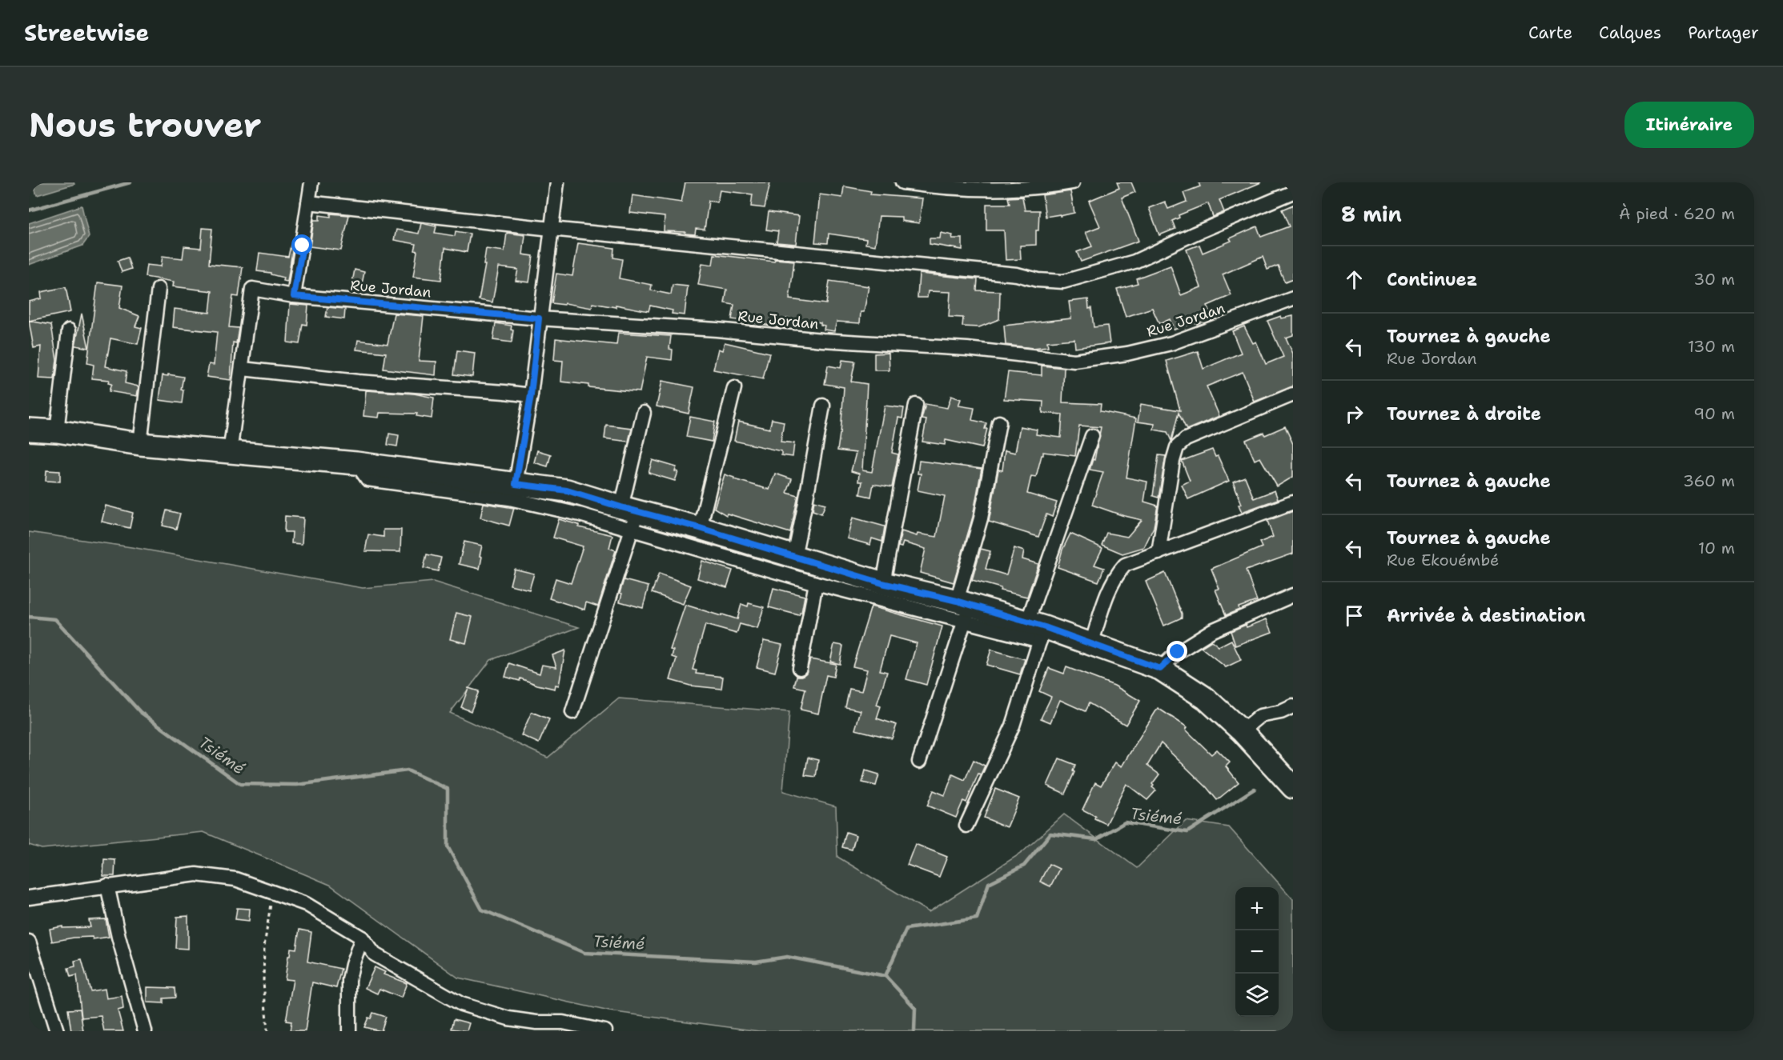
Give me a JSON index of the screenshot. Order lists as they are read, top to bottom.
{
  "streets": {
    "street": ["Rue Jordan"]
  },
  "water": ["Tsiémé"],
  "page": {
    "header": "Streetwise",
    "nav": ["Carte", "Calques", "Partager"],
    "buttons": "Itinéraire",
    "title": "Nous trouver",
    "heading": ["8 min", "À pied · 620 m"],
    "list": [
      ["Continuez", "30 m"],
      ["Tournez à gauche", "Rue Jordan", "130 m"],
      ["Tournez à droite", "90 m"],
      ["Tournez à gauche", "360 m"],
      ["Tournez à gauche", "Rue Ekouémbé", "10 m"],
      "Arrivée à destination"
    ],
    "map_buttons": ["+", "−"]
  }
}
